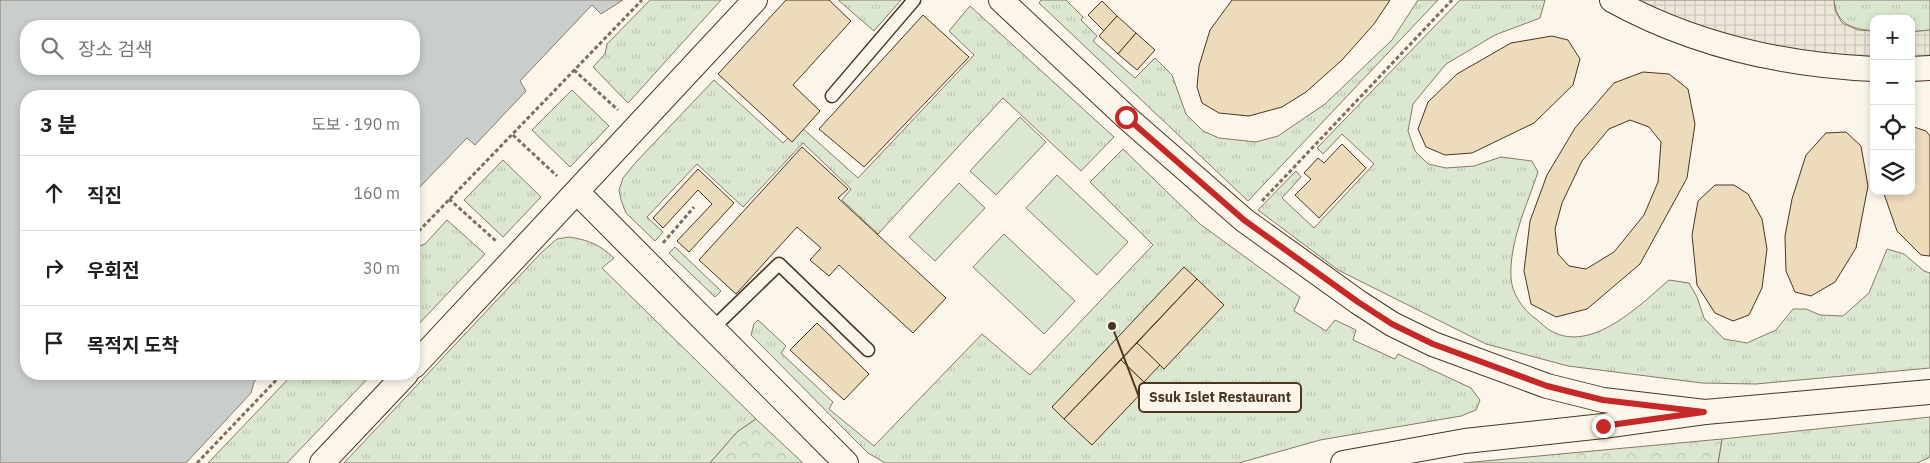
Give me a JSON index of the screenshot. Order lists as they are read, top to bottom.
{
  "places": ["Ssuk Islet Restaurant"],
  "page": {
    "map_buttons": ["+", "−"],
    "search": "장소 검색",
    "heading": ["3 분", "도보 · 190 m"],
    "list": [
      ["직진", "160 m"],
      ["우회전", "30 m"],
      "목적지 도착"
    ]
  }
}
